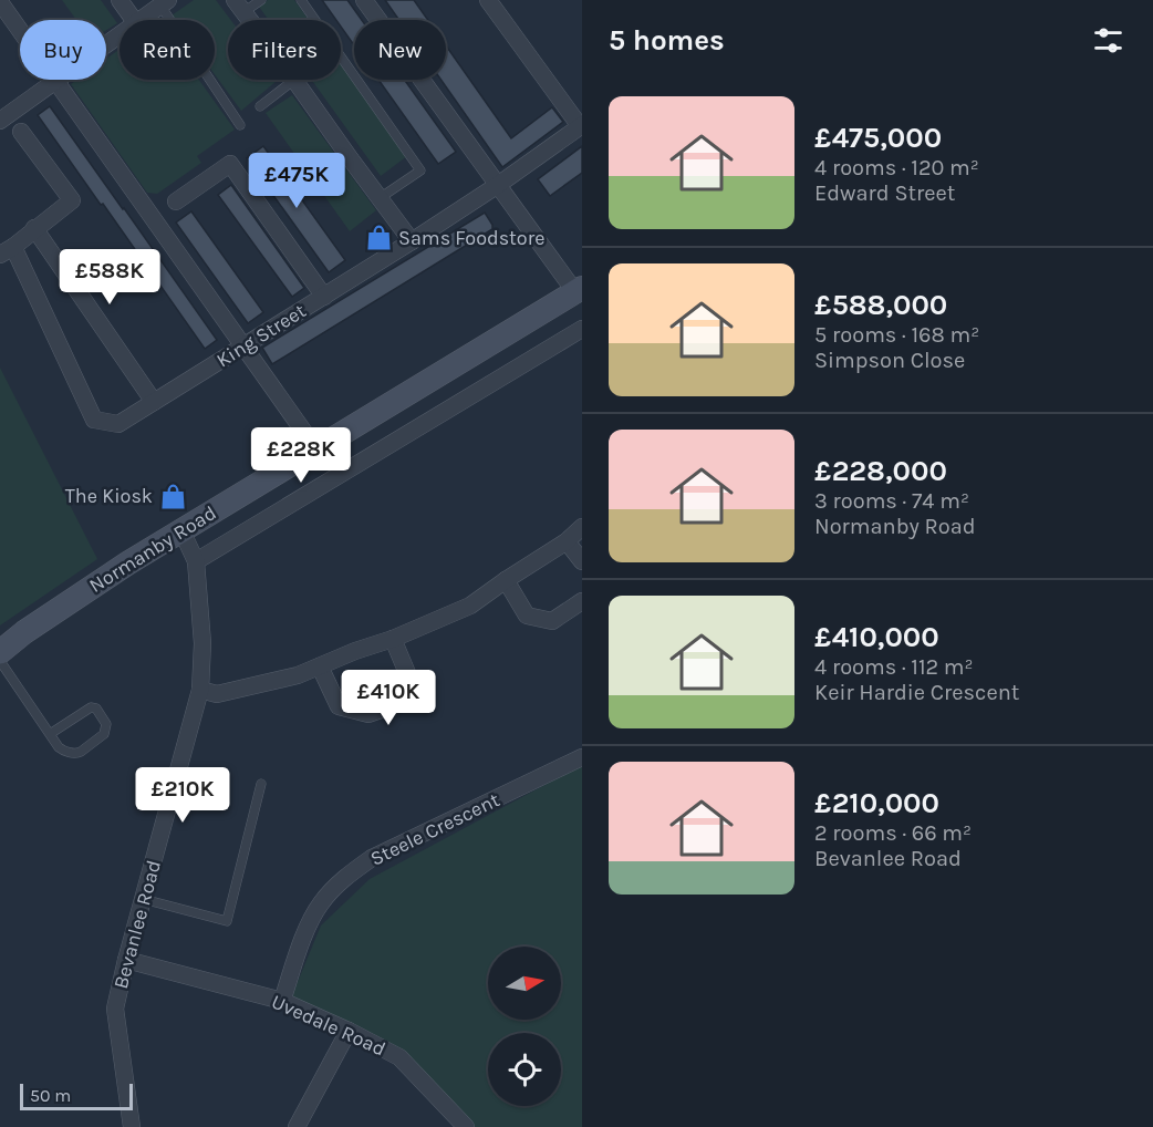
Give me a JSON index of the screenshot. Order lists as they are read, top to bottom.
{
  "streets": {
    "street": [
      "King Street",
      "Normanby Road",
      "Steele Crescent",
      "Bevanlee Road",
      "Uvedale Road"
    ]
  },
  "crossings": [
    ["Normanby Road", "Bevanlee Road"],
    ["Steele Crescent", "Uvedale Road"],
    ["Bevanlee Road", "Uvedale Road"]
  ],
  "places": {
    "shop": ["Sams Foodstore", "The Kiosk"]
  },
  "scale_bar": "50 m",
  "north": "right",
  "page": {
    "heading": "5 homes",
    "chip": [
      "Buy",
      "Rent",
      "Filters",
      "New"
    ],
    "list": [
      {
        "name": "£475,000",
        "note": "4 rooms · 120 m² · Edward Street"
      },
      {
        "name": "£588,000",
        "note": "5 rooms · 168 m² · Simpson Close"
      },
      {
        "name": "£228,000",
        "note": "3 rooms · 74 m² · Normanby Road"
      },
      {
        "name": "£410,000",
        "note": "4 rooms · 112 m² · Keir Hardie Crescent"
      },
      {
        "name": "£210,000",
        "note": "2 rooms · 66 m² · Bevanlee Road"
      }
    ],
    "price": [
      "£475K",
      "£588K",
      "£228K",
      "£410K",
      "£210K"
    ],
    "scale": "50 m"
  }
}
